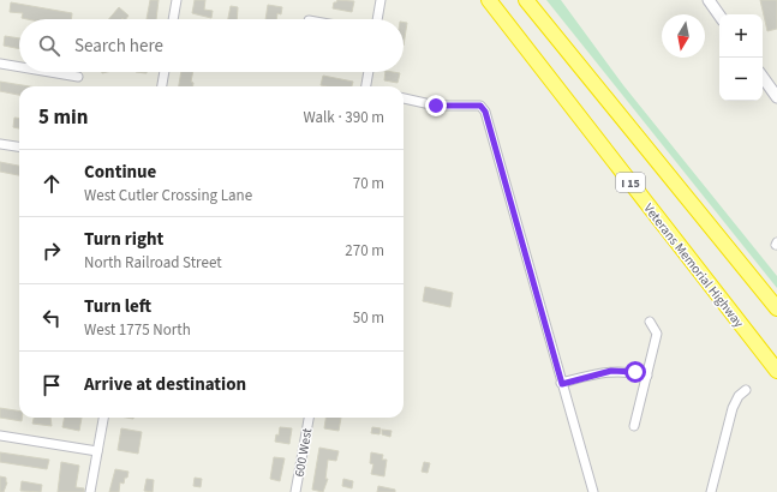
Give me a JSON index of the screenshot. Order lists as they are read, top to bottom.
{
  "streets": {
    "highway": ["I 15", "Veterans Memorial Highway"],
    "street": ["600 West"]
  },
  "north": "bottom",
  "page": {
    "map_buttons": ["+", "−"],
    "search": "Search here",
    "heading": ["5 min", "Walk · 390 m"],
    "list": [
      ["Continue", "West Cutler Crossing Lane", "70 m"],
      ["Turn right", "North Railroad Street", "270 m"],
      ["Turn left", "West 1775 North", "50 m"],
      "Arrive at destination"
    ]
  }
}
